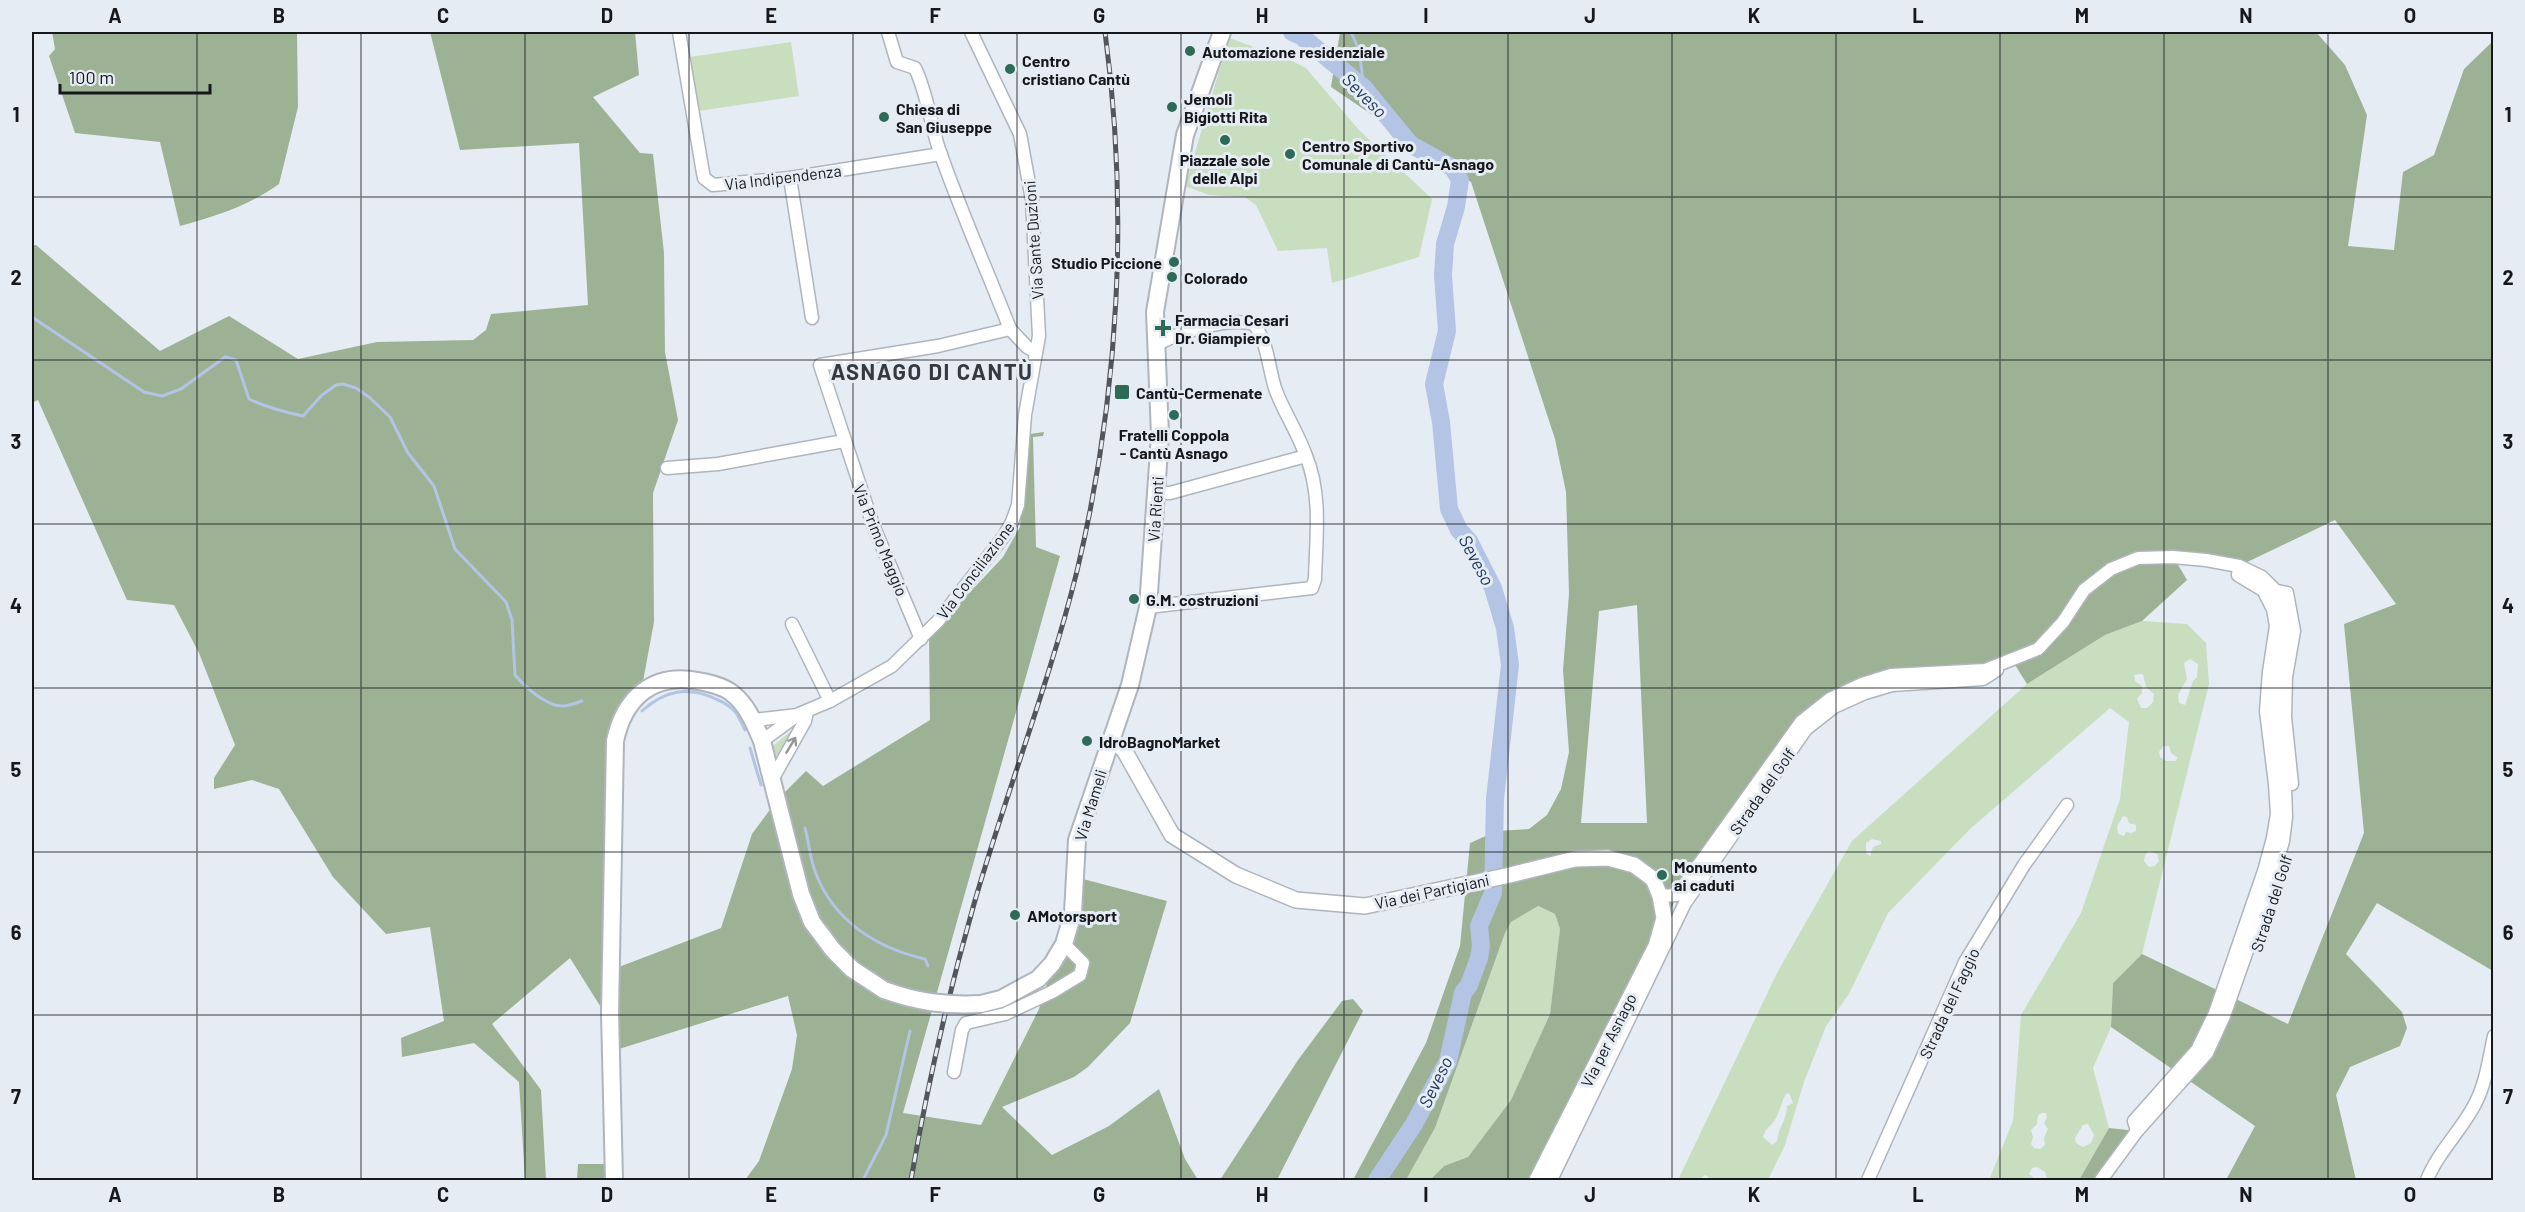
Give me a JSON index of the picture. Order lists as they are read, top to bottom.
{
  "streets": {
    "main road": ["Via Rienti", "Via Mameli"],
    "street": [
      "Via Indipendenza",
      "Via Sante Duzioni",
      "Via Primo Maggio",
      "Via Conciliazione",
      "Strada del Golf",
      "Via dei Partigiani",
      "Strada del Faggio",
      "Via per Asnago"
    ]
  },
  "crossings": [
    ["Via Sante Duzioni", "Via Conciliazione"],
    ["Via Rienti", "Via Mameli"],
    ["Via Rienti", "Via dei Partigiani"],
    ["Via Primo Maggio", "Via Conciliazione"],
    ["Strada del Golf", "Via dei Partigiani"],
    ["Strada del Golf", "Via per Asnago"],
    ["Via Mameli", "Via dei Partigiani"],
    ["Via dei Partigiani", "Via per Asnago"]
  ],
  "districts": ["ASNAGO DI CANTÙ"],
  "water": ["Seveso"],
  "places": {
    "other": [
      "Automazione residenziale",
      "Centro cristiano Cantù",
      "Jemoli Bigiotti Rita",
      "Chiesa di San Giuseppe",
      "Piazzale sole delle Alpi",
      "Centro Sportivo Comunale di Cantù-Asnago",
      "Studio Piccione",
      "Colorado",
      "Fratelli Coppola - Cantù Asnago",
      "G.M. costruzioni",
      "IdroBagnoMarket",
      "Monumento ai caduti",
      "AMotorsport"
    ],
    "health": ["Farmacia Cesari Dr. Giampiero"],
    "transit": ["Cantù-Cermenate"]
  },
  "scale_bar": "100 m",
  "grid": {
    "columns": [
      "A",
      "B",
      "C",
      "D",
      "E",
      "F",
      "G",
      "H",
      "I",
      "J",
      "K",
      "L",
      "M",
      "N",
      "O"
    ],
    "rows": [
      "1",
      "2",
      "3",
      "4",
      "5",
      "6",
      "7"
    ]
  }
}
